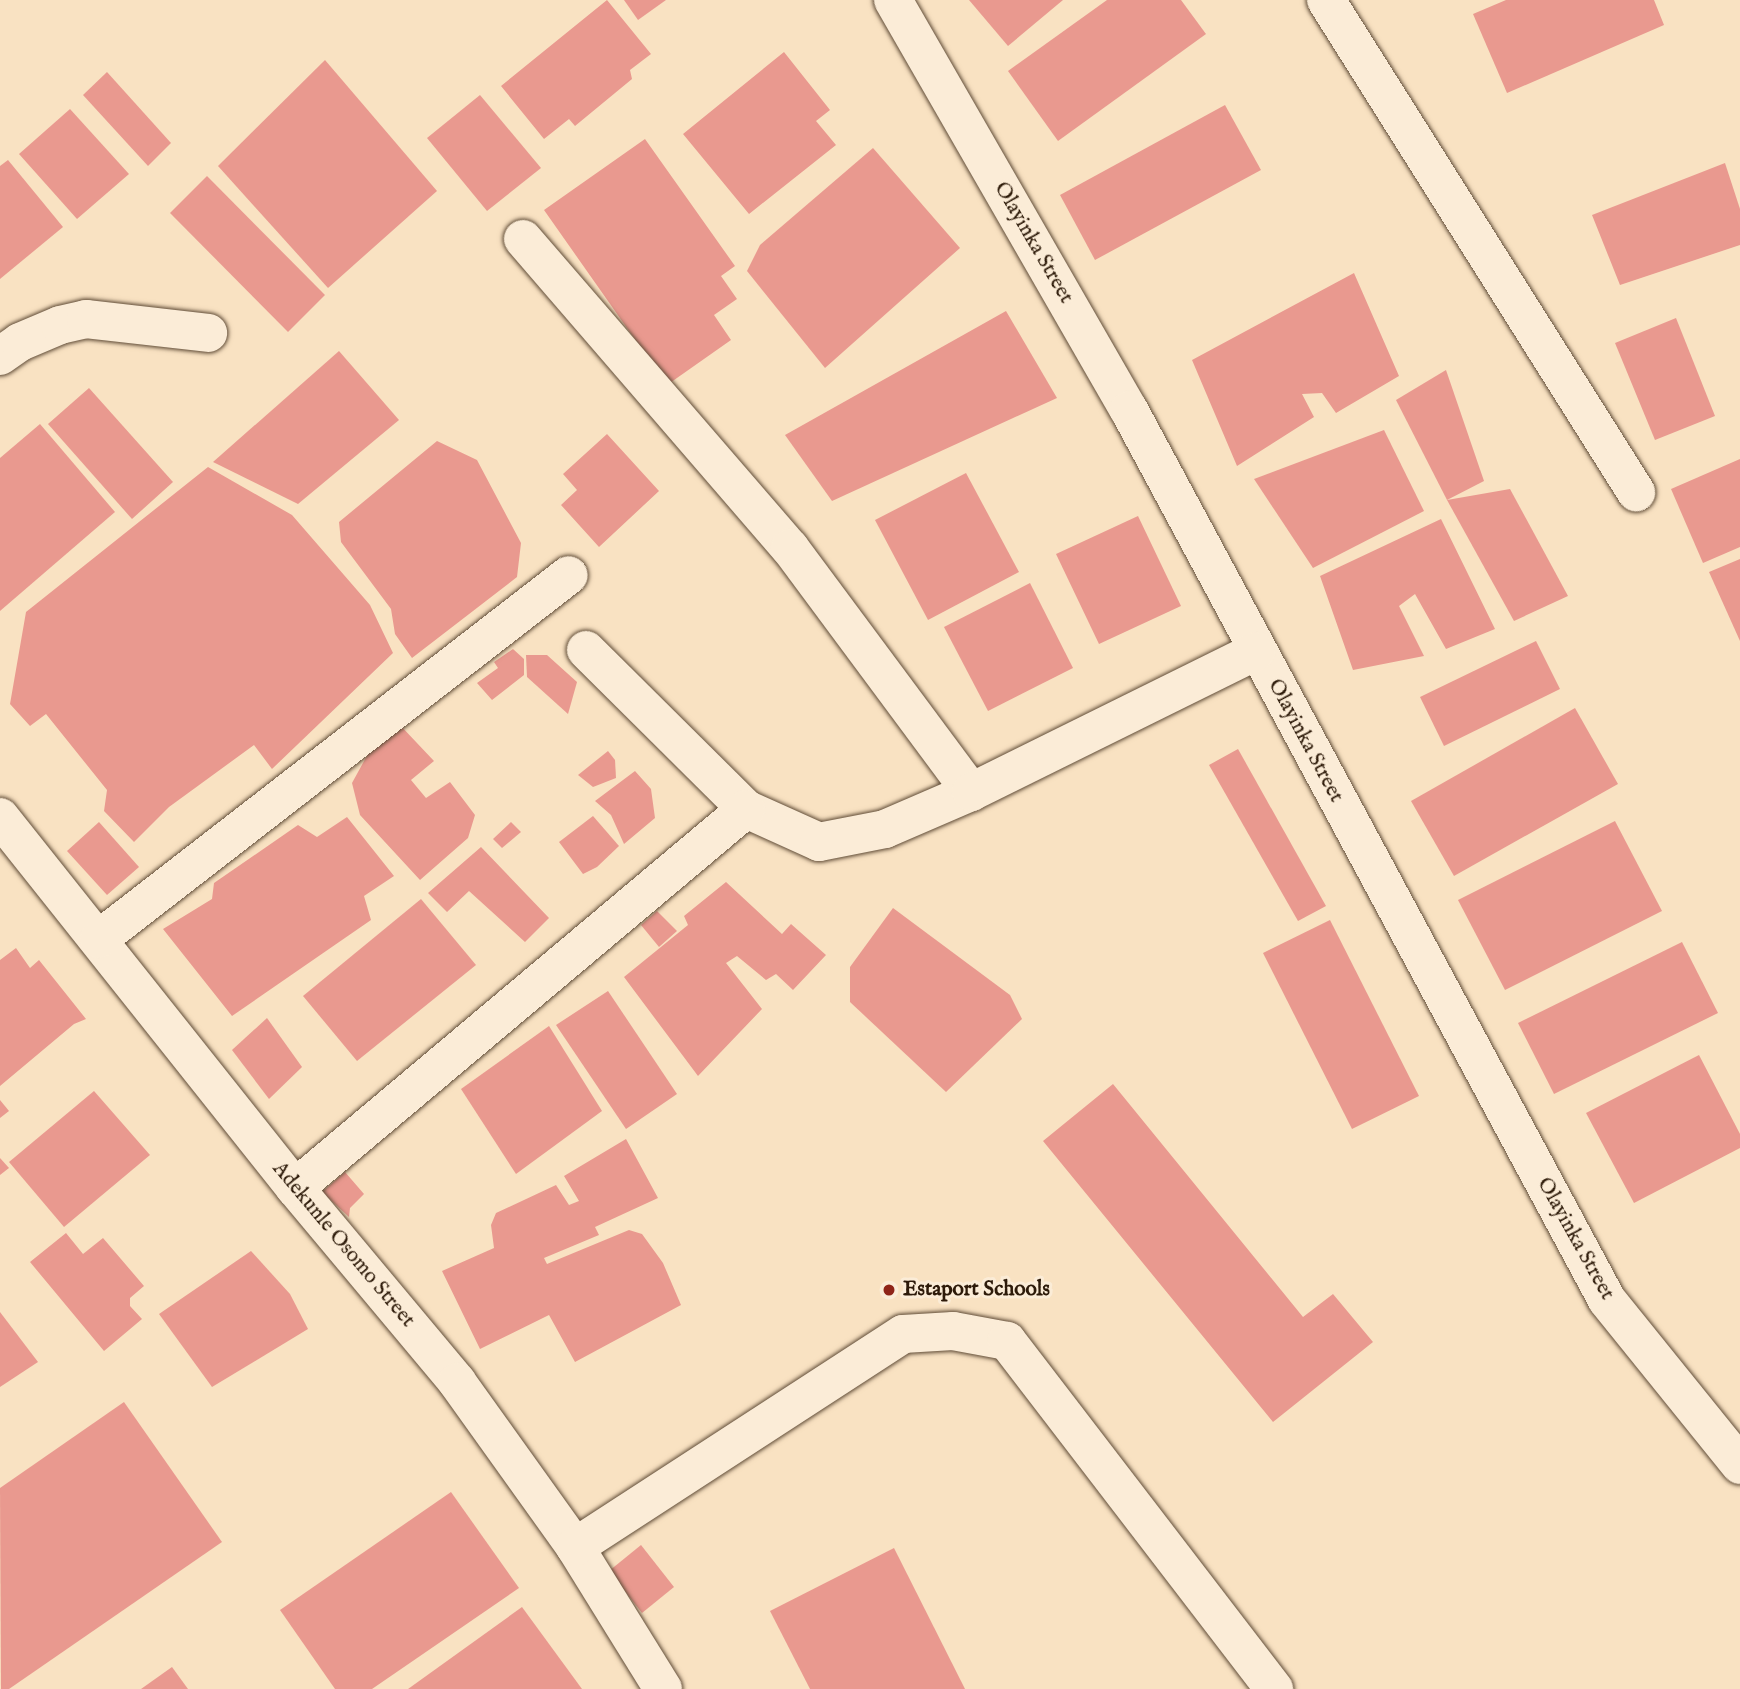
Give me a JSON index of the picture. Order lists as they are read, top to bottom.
{
  "streets": {
    "street": ["Olayinka Street", "Adekunle Osomo Street"]
  },
  "places": ["Estaport Schools"]
}
